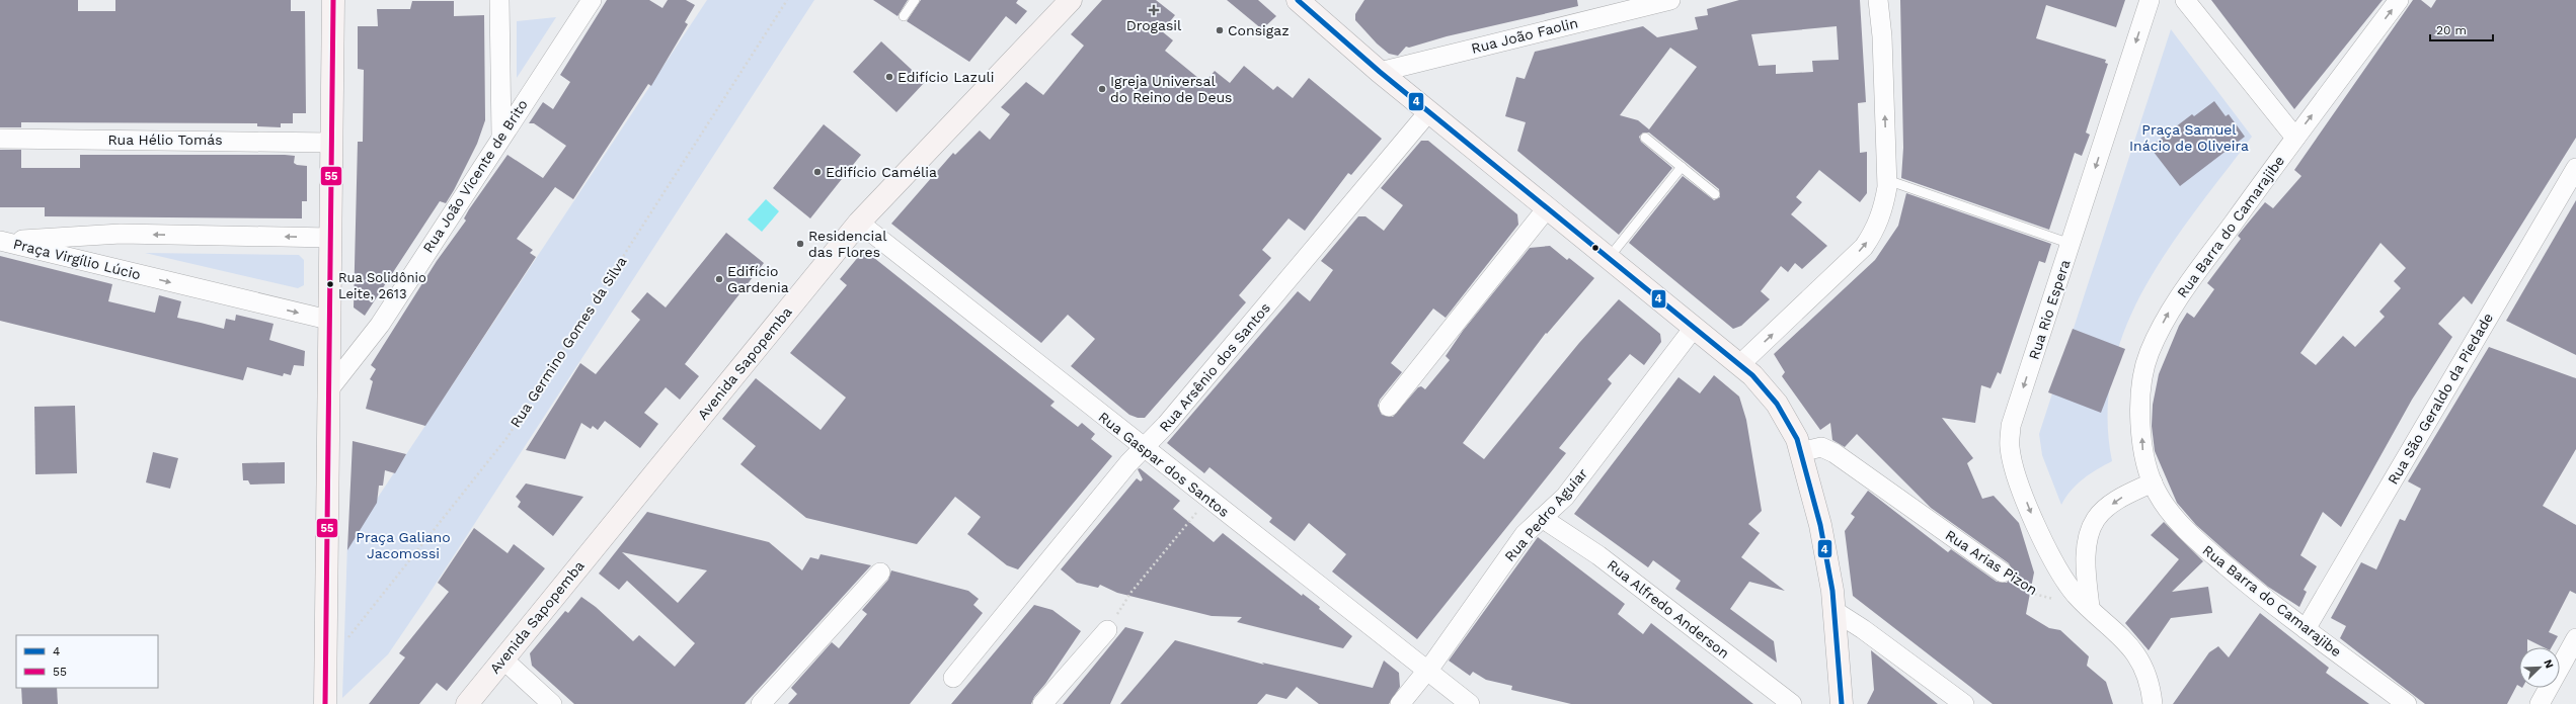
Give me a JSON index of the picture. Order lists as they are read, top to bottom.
{
  "streets": {
    "main road": ["Avenida Sapopemba"],
    "street": [
      "Rua João Faolin",
      "Rua Hélio Tomás",
      "Rua João Vicente de Brito",
      "Rua Barra do Camarajibe",
      "Praça Virgílio Lúcio",
      "Rua Rio Espera",
      "Rua Arsênio dos Santos",
      "Rua São Geraldo da Piedade",
      "Rua Gaspar dos Santos",
      "Rua Pedro Aguiar",
      "Rua Arias Pizon",
      "Rua Alfredo Anderson"
    ],
    "path": ["Rua Germino Gomes da Silva"]
  },
  "crossings": [
    ["Rua Barra do Camarajibe", "Rua São Geraldo da Piedade"],
    ["Avenida Sapopemba", "Rua Gaspar dos Santos"],
    ["Rua Arsênio dos Santos", "Rua Gaspar dos Santos"],
    ["Rua Gaspar dos Santos", "Rua Pedro Aguiar"],
    ["Rua Pedro Aguiar", "Rua Alfredo Anderson"]
  ],
  "one_way": ["Rua Barra do Camarajibe", "Rua Rio Espera"],
  "parks": ["Praça Samuel Inácio de Oliveira", "Praça Galiano Jacomossi"],
  "places": {
    "health": ["Drogasil"],
    "other": [
      "Consigaz",
      "Edifício Lazuli",
      "Igreja Universal do Reino de Deus",
      "Edifício Camélia",
      "Residencial das Flores",
      "Edifício Gardenia",
      "Rua Solidônio Leite, 2613"
    ]
  },
  "lines": ["transit line 4", "transit line 55"],
  "legend": ["4", "55"],
  "scale_bar": "20 m",
  "north": "top right"
}
